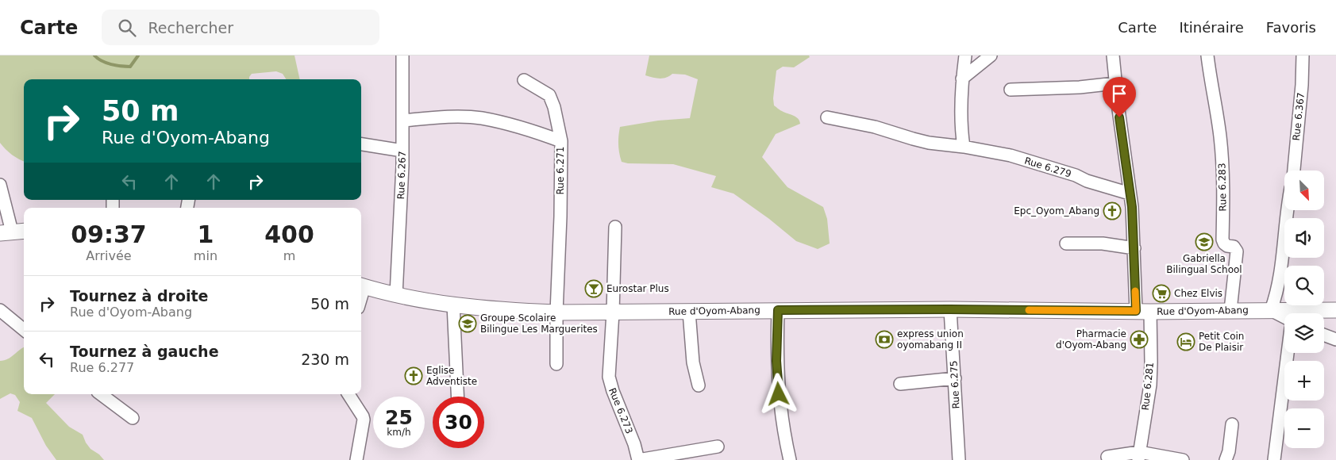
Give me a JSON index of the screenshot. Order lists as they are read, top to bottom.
{
  "streets": {
    "main road": ["Rue d'Oyom-Abang"],
    "street": [
      "Rue 6.367",
      "Rue 6.279",
      "Rue 6.271",
      "Rue 6.267",
      "Rue 6.283",
      "Rue 6.275",
      "Rue 6.281",
      "Rue 6.273"
    ]
  },
  "crossings": [
    ["Rue 6.279", "Rue 6.281"],
    ["Rue 6.271", "Rue 6.267"],
    ["Rue 6.271", "Rue d'Oyom-Abang"],
    ["Rue 6.267", "Rue d'Oyom-Abang"],
    ["Rue 6.283", "Rue d'Oyom-Abang"],
    ["Rue d'Oyom-Abang", "Rue 6.275"],
    ["Rue d'Oyom-Abang", "Rue 6.281"],
    ["Rue d'Oyom-Abang", "Rue 6.273"]
  ],
  "places": {
    "church": ["Epc_Oyom_Abang", "Eglise Adventiste"],
    "school or university": ["Gabriella Bilingual School", "Groupe Scolaire Bilingue Les Marguerites"],
    "bar": ["Eurostar Plus"],
    "supermarket": ["Chez Elvis"],
    "bank": ["express union oyomabang II"],
    "pharmacy": ["Pharmacie d'Oyom-Abang"],
    "hotel": ["Petit Coin De Plaisir"]
  },
  "north": "bottom right",
  "page": {
    "header": "Carte",
    "search": "Rechercher",
    "nav": ["Carte", "Itinéraire", "Favoris"],
    "turn": ["50 m", "Rue d'Oyom-Abang"],
    "map_buttons": ["+", "−"],
    "eta": [
      "09:37",
      "Arrivée",
      "1",
      "min",
      "400",
      "m"
    ],
    "list": [
      {
        "name": "Tournez à droite",
        "note": "Rue d'Oyom-Abang",
        "value": "50 m"
      },
      {
        "name": "Tournez à gauche",
        "note": "Rue 6.277",
        "value": "230 m"
      }
    ],
    "speed": "25 km/h",
    "limit": "30"
  }
}
